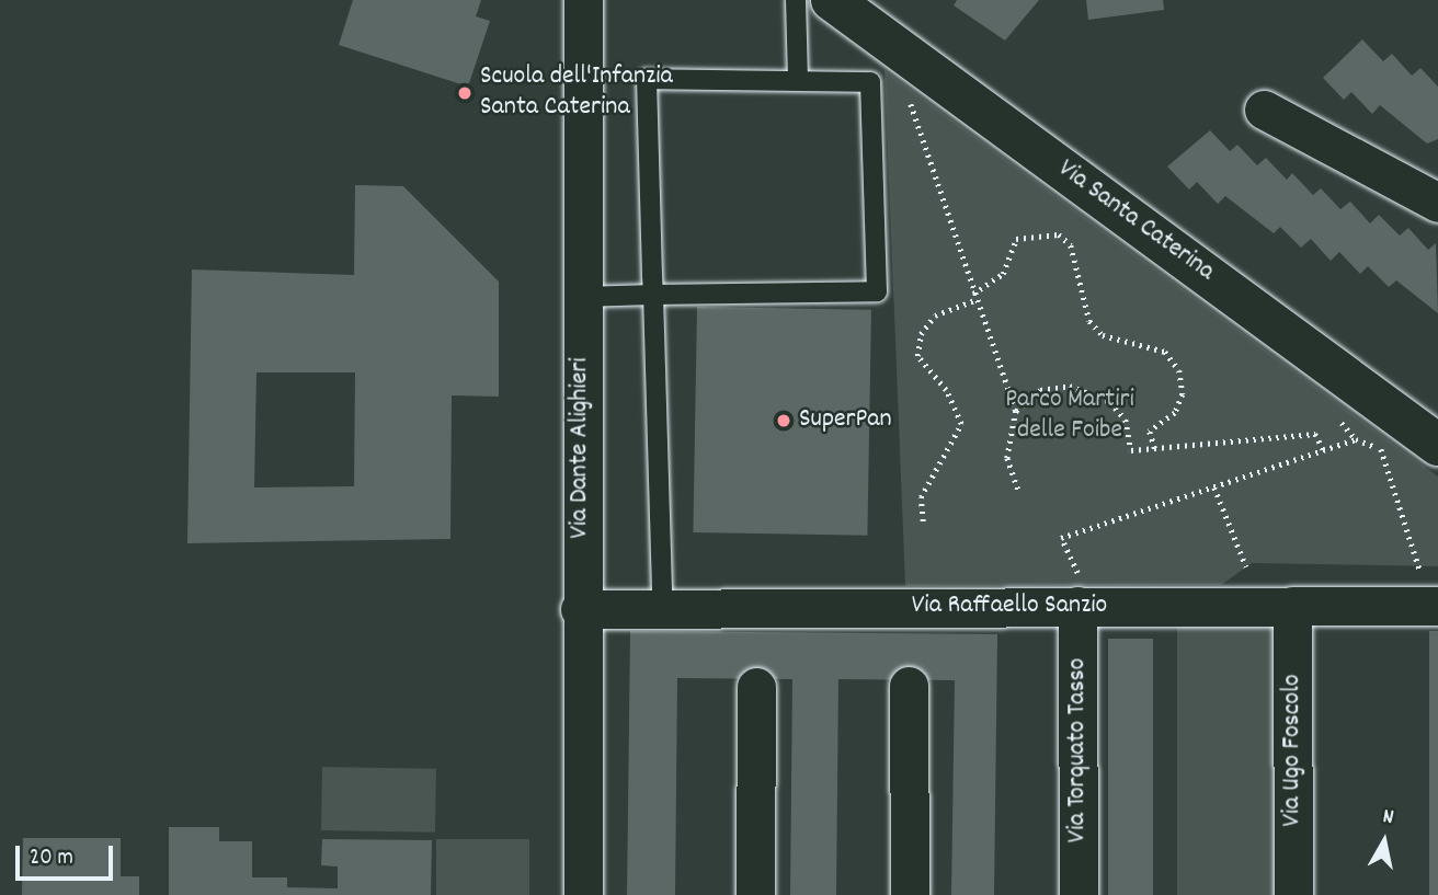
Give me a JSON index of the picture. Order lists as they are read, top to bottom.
{
  "streets": {
    "main road": ["Via Santa Caterina"],
    "street": [
      "Via Dante Alighieri",
      "Via Raffaello Sanzio",
      "Via Torquato Tasso",
      "Via Ugo Foscolo"
    ]
  },
  "crossings": [
    ["Via Dante Alighieri", "Via Raffaello Sanzio"],
    ["Via Raffaello Sanzio", "Via Torquato Tasso"],
    ["Via Raffaello Sanzio", "Via Ugo Foscolo"]
  ],
  "parks": ["Parco Martiri delle Foibe"],
  "places": ["Scuola dell'Infanzia Santa Caterina", "SuperPan"],
  "scale_bar": "20 m",
  "north": "top"
}
